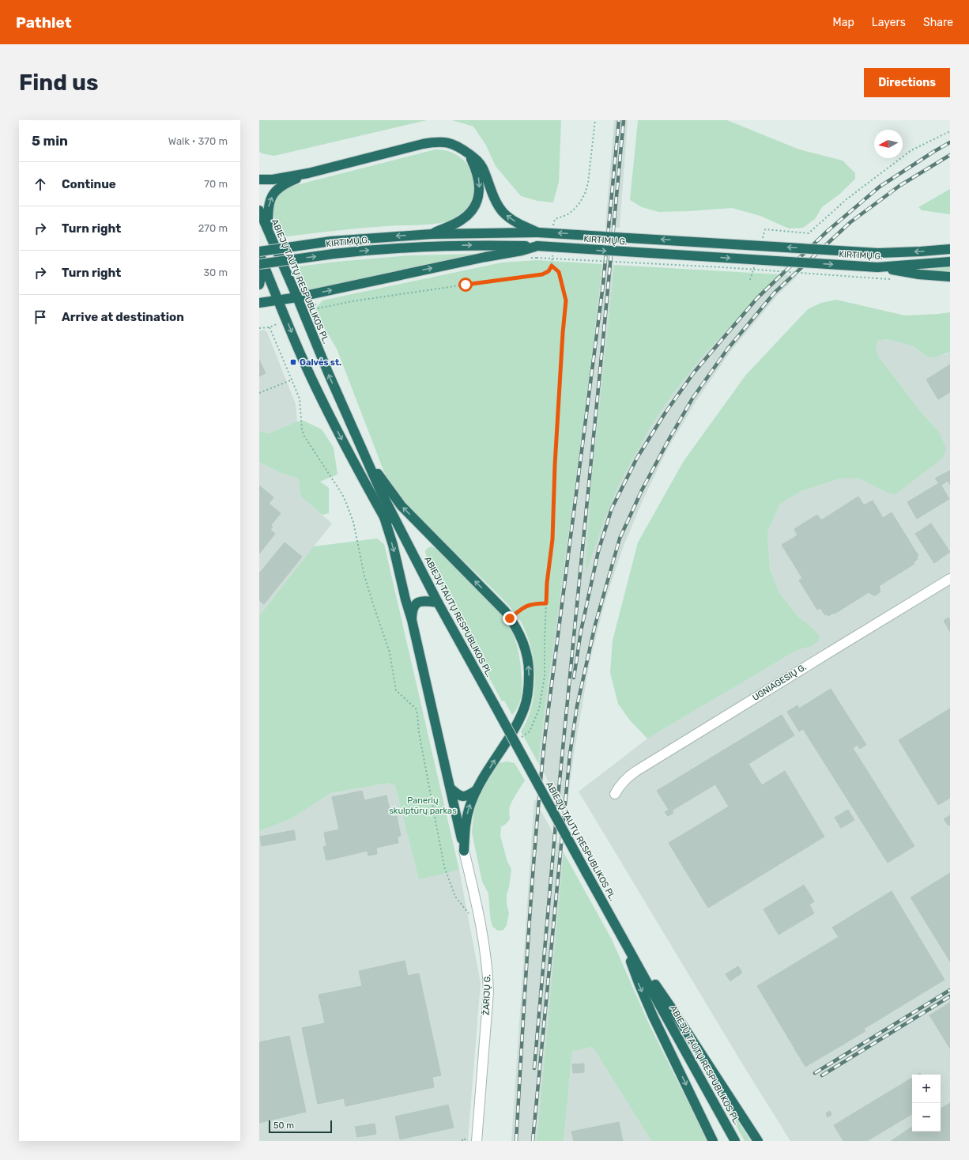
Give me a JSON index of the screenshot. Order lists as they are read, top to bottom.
{
  "streets": {
    "highway": ["KIRTIMŲ G.", "ABIEJŲ TAUTŲ RESPUBLIKOS PL."],
    "street": ["UGNIAGESIŲ G.", "ŽARIJŲ G."]
  },
  "crossings": [
    ["KIRTIMŲ G.", "ABIEJŲ TAUTŲ RESPUBLIKOS PL."]
  ],
  "parks": ["Panerių skulptūrų parkas"],
  "places": {
    "transit": ["Galvės st."]
  },
  "scale_bar": "50 m",
  "north": "left",
  "page": {
    "header": "Pathlet",
    "nav": ["Map", "Layers", "Share"],
    "buttons": "Directions",
    "title": "Find us",
    "heading": ["5 min", "Walk · 370 m"],
    "list": [
      ["Continue", "70 m"],
      ["Turn right", "270 m"],
      ["Turn right", "30 m"],
      "Arrive at destination"
    ],
    "map_buttons": ["+", "−"],
    "scale": "50 m"
  }
}
